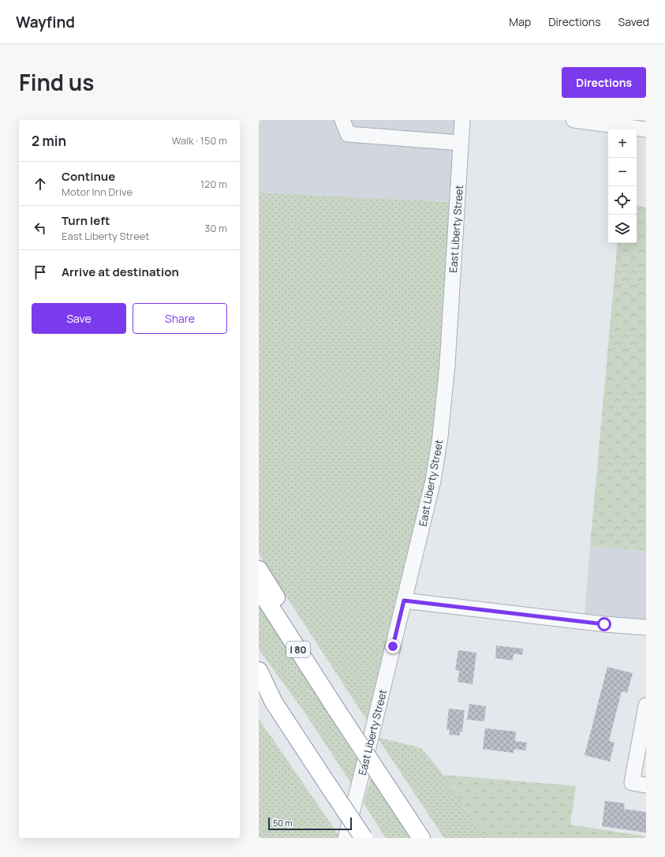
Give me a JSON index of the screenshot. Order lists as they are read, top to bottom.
{
  "streets": {
    "highway": ["I 80"],
    "street": ["East Liberty Street"]
  },
  "scale_bar": "50 m",
  "page": {
    "header": "Wayfind",
    "nav": ["Map", "Directions", "Saved"],
    "title": "Find us",
    "buttons": [
      "Directions",
      ["Save", "Share"]
    ],
    "heading": ["2 min", "Walk · 150 m"],
    "map_buttons": ["+", "−"],
    "list": [
      ["Continue", "Motor Inn Drive", "120 m"],
      ["Turn left", "East Liberty Street", "30 m"],
      "Arrive at destination"
    ],
    "scale": "50 m"
  }
}
